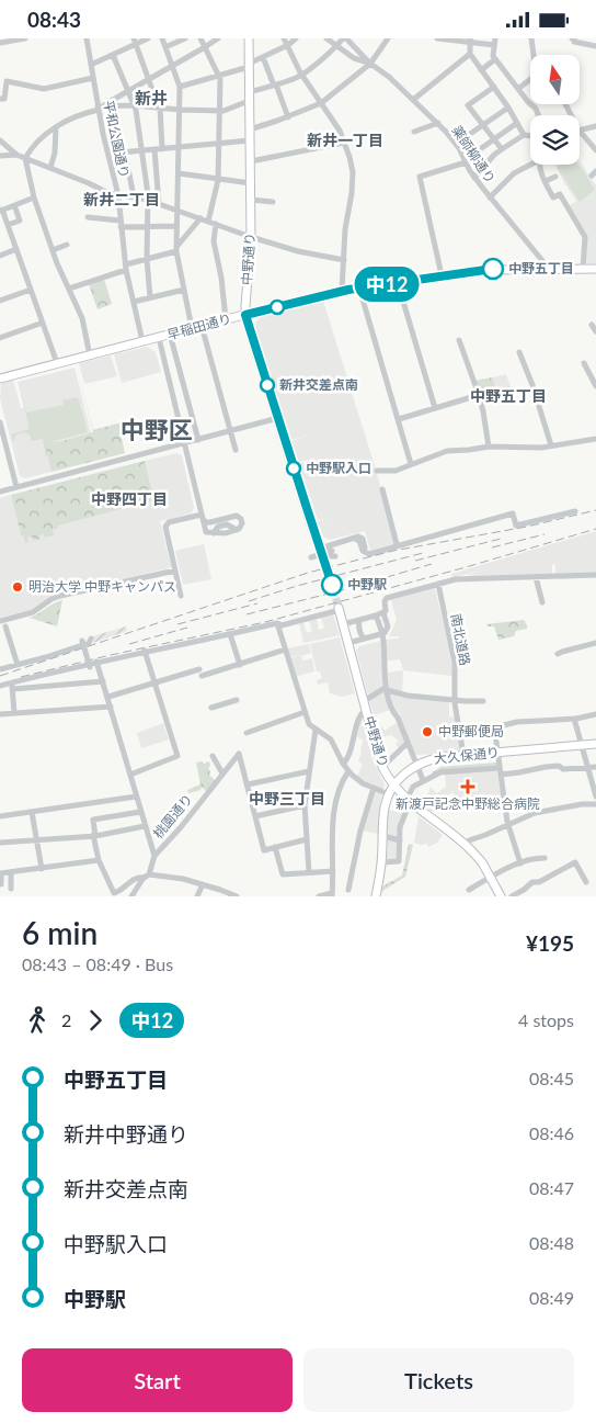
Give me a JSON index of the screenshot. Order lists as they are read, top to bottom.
{
  "streets": {
    "main road": ["中野通り", "早稲田通り", "大久保通り"],
    "street": [
      "平和公園通り",
      "薬師柳通り",
      "南北道路",
      "桃園通り"
    ]
  },
  "crossings": [
    ["平和公園通り", "早稲田通り"],
    ["薬師柳通り", "早稲田通り"],
    ["中野通り", "早稲田通り"],
    ["中野通り", "大久保通り"],
    ["南北道路", "大久保通り"]
  ],
  "districts": [
    "新井",
    "新井一丁目",
    "新井二丁目",
    "中野五丁目",
    "中野区",
    "中野四丁目",
    "中野三丁目"
  ],
  "places": {
    "other": [
      "中野五丁目",
      "新井交差点南",
      "中野駅入口",
      "中野駅",
      "明治大学 中野キャンパス",
      "中野郵便局"
    ],
    "health": ["新渡戸記念中野総合病院"]
  },
  "lines": ["bus line 中12"],
  "north": "top",
  "page": {
    "status": "08:43",
    "on_map": "中12",
    "heading": ["6 min", "08:43 – 08:49 · Bus", "¥195"],
    "legs": ["2", "中12", "4 stops"],
    "list": [
      {
        "name": "中野五丁目",
        "value": "08:45"
      },
      {
        "name": "新井中野通り",
        "value": "08:46"
      },
      {
        "name": "新井交差点南",
        "value": "08:47"
      },
      {
        "name": "中野駅入口",
        "value": "08:48"
      },
      {
        "name": "中野駅",
        "value": "08:49"
      }
    ],
    "buttons": ["Start", "Tickets"]
  }
}
